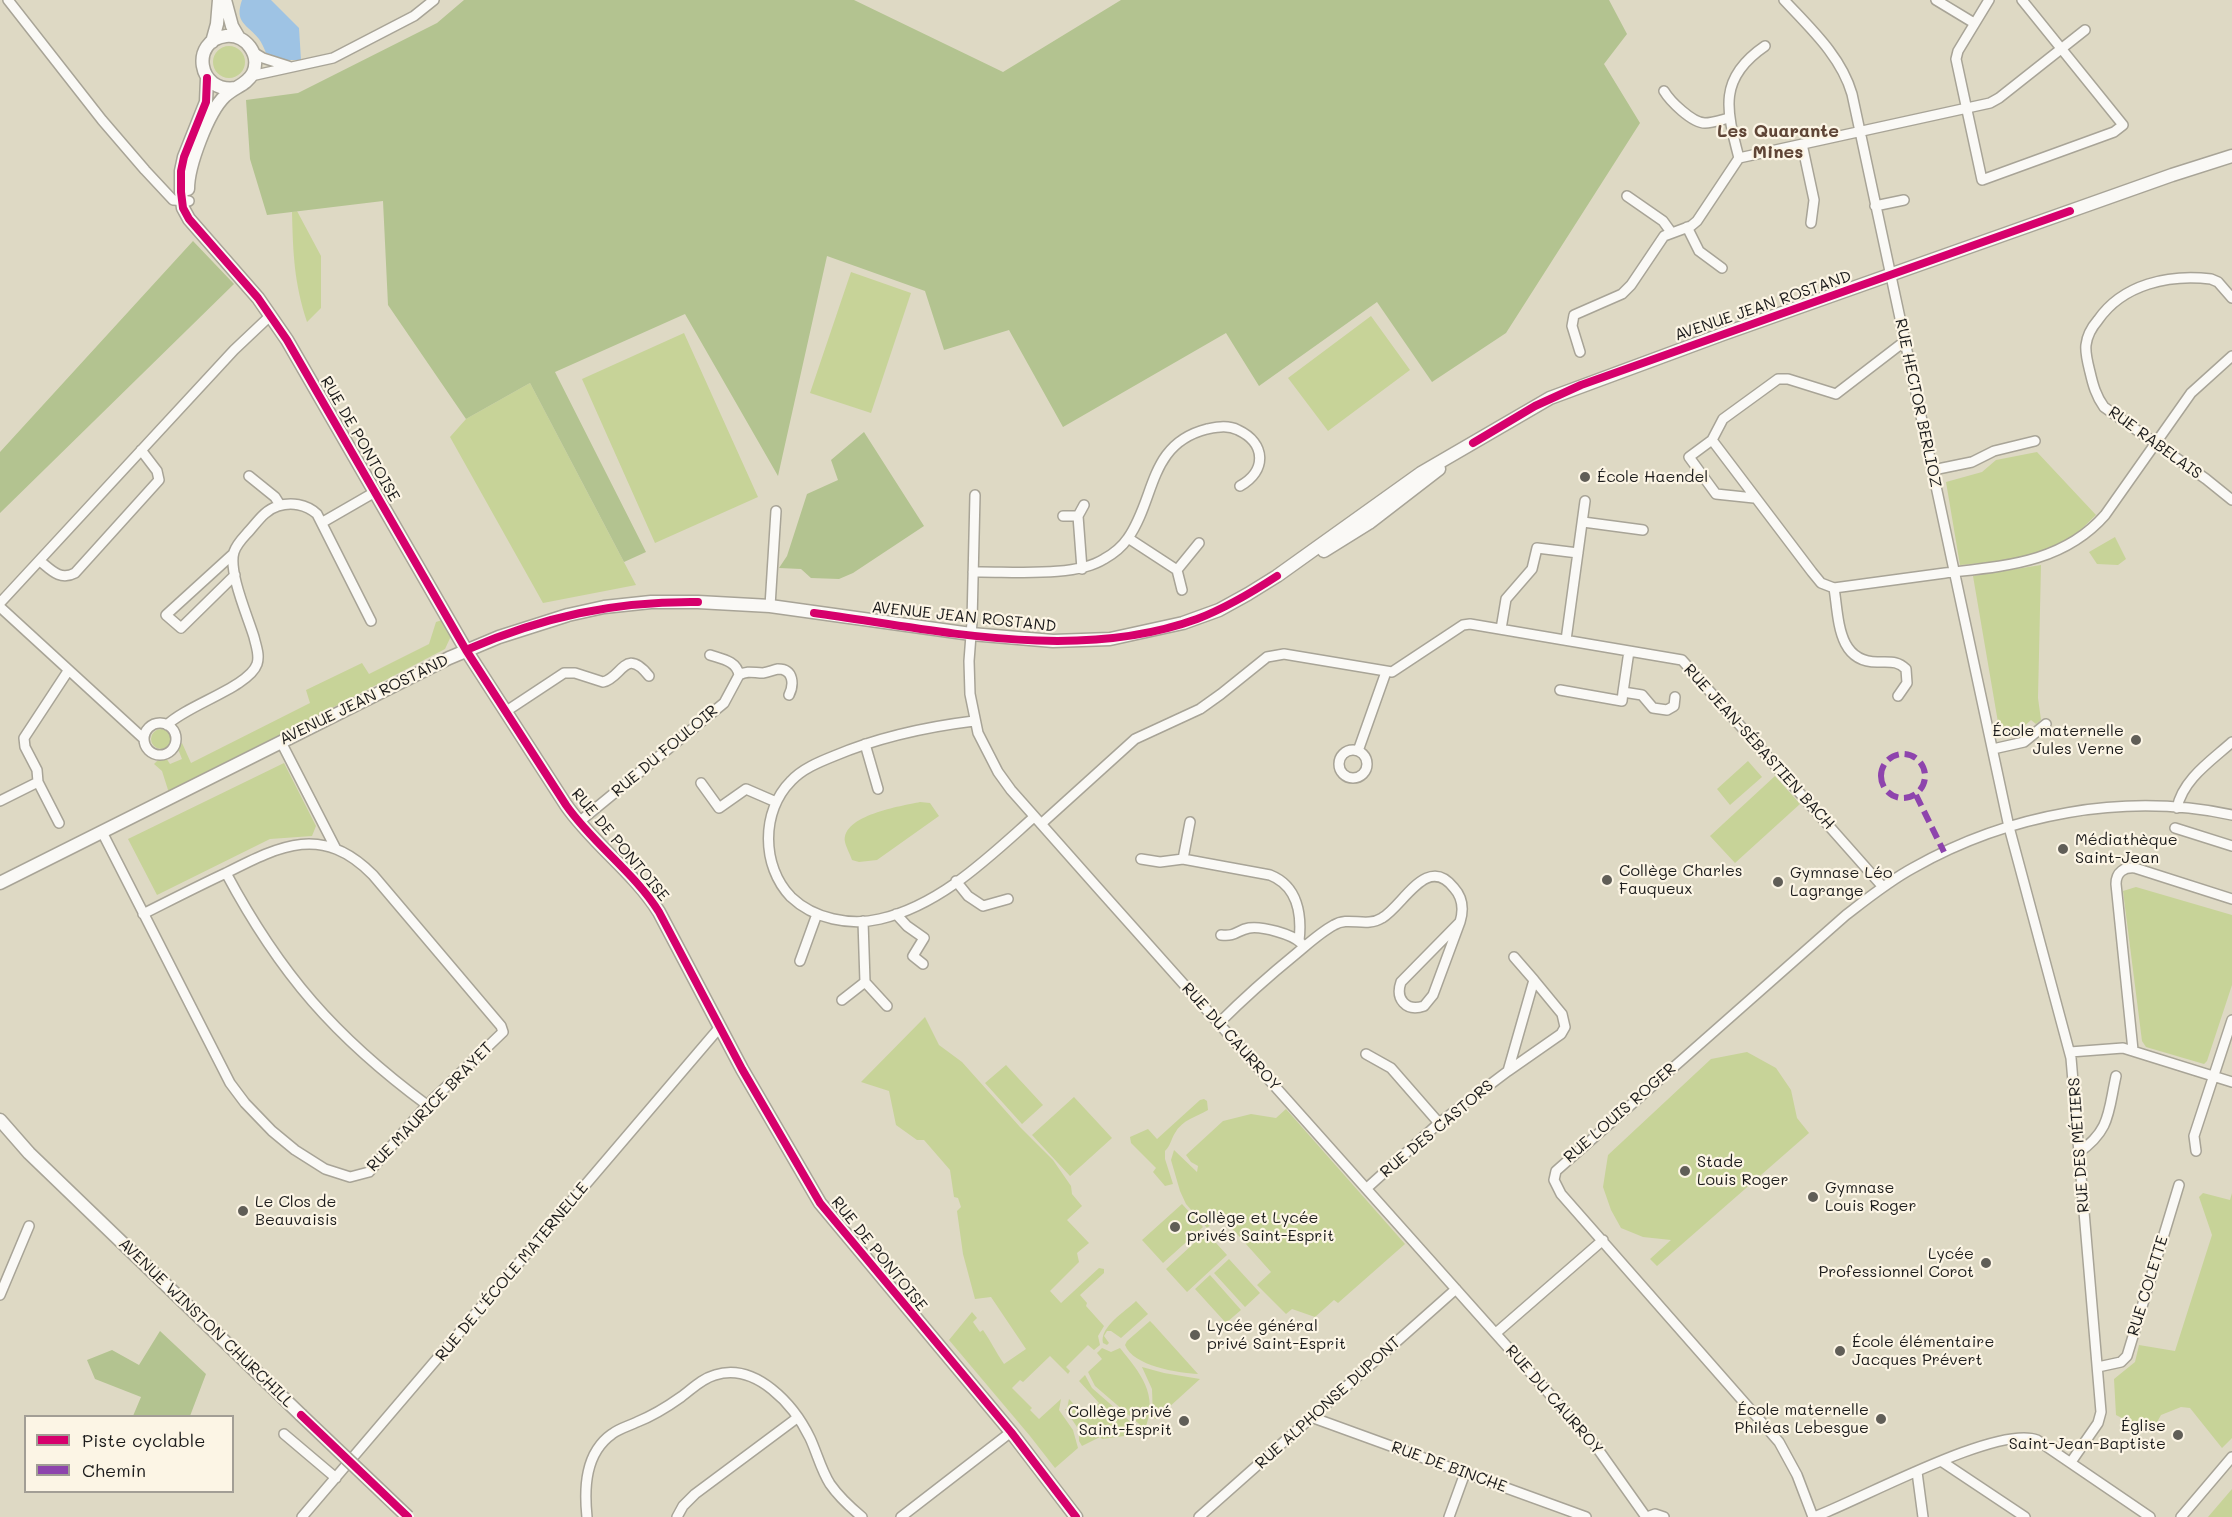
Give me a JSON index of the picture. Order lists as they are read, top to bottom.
{
  "streets": {
    "street": [
      "AVENUE JEAN ROSTAND",
      "RUE HECTOR BERLIOZ",
      "RUE DE PONTOISE",
      "RUE RABELAIS",
      "RUE JEAN-SÉBASTIEN BACH",
      "RUE DU FOULOIR",
      "RUE DU CAURROY",
      "RUE MAURICE BRAYET",
      "RUE LOUIS ROGER",
      "RUE DES CASTORS",
      "RUE DES MÉTIERS",
      "RUE DE L'ÉCOLE MATERNELLE",
      "RUE COLETTE",
      "AVENUE WINSTON CHURCHILL",
      "RUE ALPHONSE DUPONT",
      "RUE DE BINCHE"
    ]
  },
  "crossings": [
    ["AVENUE JEAN ROSTAND", "RUE HECTOR BERLIOZ"],
    ["AVENUE JEAN ROSTAND", "RUE DE PONTOISE"],
    ["AVENUE JEAN ROSTAND", "RUE DU CAURROY"],
    ["AVENUE JEAN ROSTAND", "RUE MAURICE BRAYET"],
    ["RUE HECTOR BERLIOZ", "RUE LOUIS ROGER"],
    ["RUE HECTOR BERLIOZ", "RUE DES MÉTIERS"],
    ["RUE DE PONTOISE", "RUE DU FOULOIR"],
    ["RUE DE PONTOISE", "RUE DE L'ÉCOLE MATERNELLE"],
    ["RUE JEAN-SÉBASTIEN BACH", "RUE LOUIS ROGER"],
    ["RUE DU CAURROY", "RUE DES CASTORS"],
    ["RUE DU CAURROY", "RUE ALPHONSE DUPONT"],
    ["RUE LOUIS ROGER", "RUE DES MÉTIERS"],
    ["RUE DES MÉTIERS", "RUE COLETTE"],
    ["RUE ALPHONSE DUPONT", "RUE DE BINCHE"]
  ],
  "districts": ["Les Quarante Mines"],
  "places": [
    "École Haendel",
    "École maternelle Jules Verne",
    "Médiathèque Saint-Jean",
    "Collège Charles Fauqueux",
    "Gymnase Léo Lagrange",
    "Stade Louis Roger",
    "Gymnase Louis Roger",
    "Le Clos de Beauvaisis",
    "Collège et Lycée privés Saint-Esprit",
    "Lycée Professionnel Corot",
    "Lycée général privé Saint-Esprit",
    "École élémentaire Jacques Prévert",
    "École maternelle Philéas Lebesgue",
    "Collège privé Saint-Esprit",
    "Église Saint-Jean-Baptiste"
  ],
  "legend": ["Piste cyclable", "Chemin"]
}
